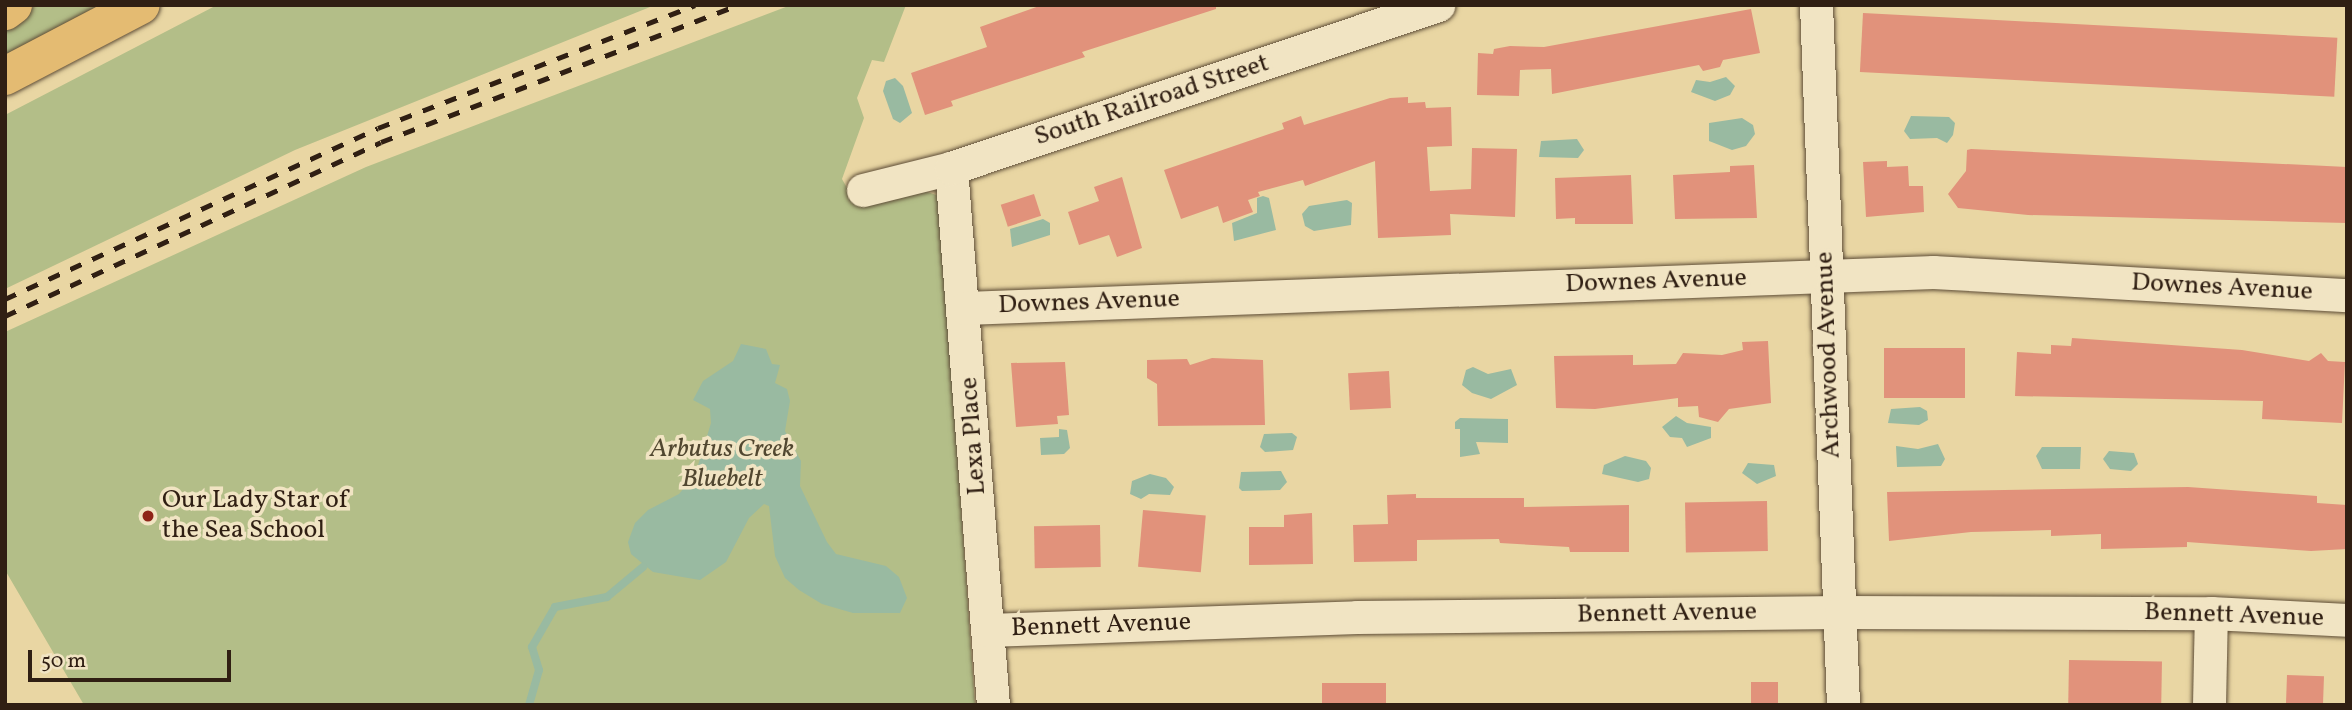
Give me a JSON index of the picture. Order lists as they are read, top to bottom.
{
  "streets": {
    "street": [
      "South Railroad Street",
      "Downes Avenue",
      "Archwood Avenue",
      "Lexa Place",
      "Bennett Avenue"
    ]
  },
  "crossings": [
    ["South Railroad Street", "Lexa Place"],
    ["Downes Avenue", "Archwood Avenue"],
    ["Downes Avenue", "Lexa Place"],
    ["Archwood Avenue", "Bennett Avenue"],
    ["Lexa Place", "Bennett Avenue"]
  ],
  "parks": ["Arbutus Creek Bluebelt"],
  "places": ["Our Lady Star of the Sea School"],
  "scale_bar": "50 m"
}
